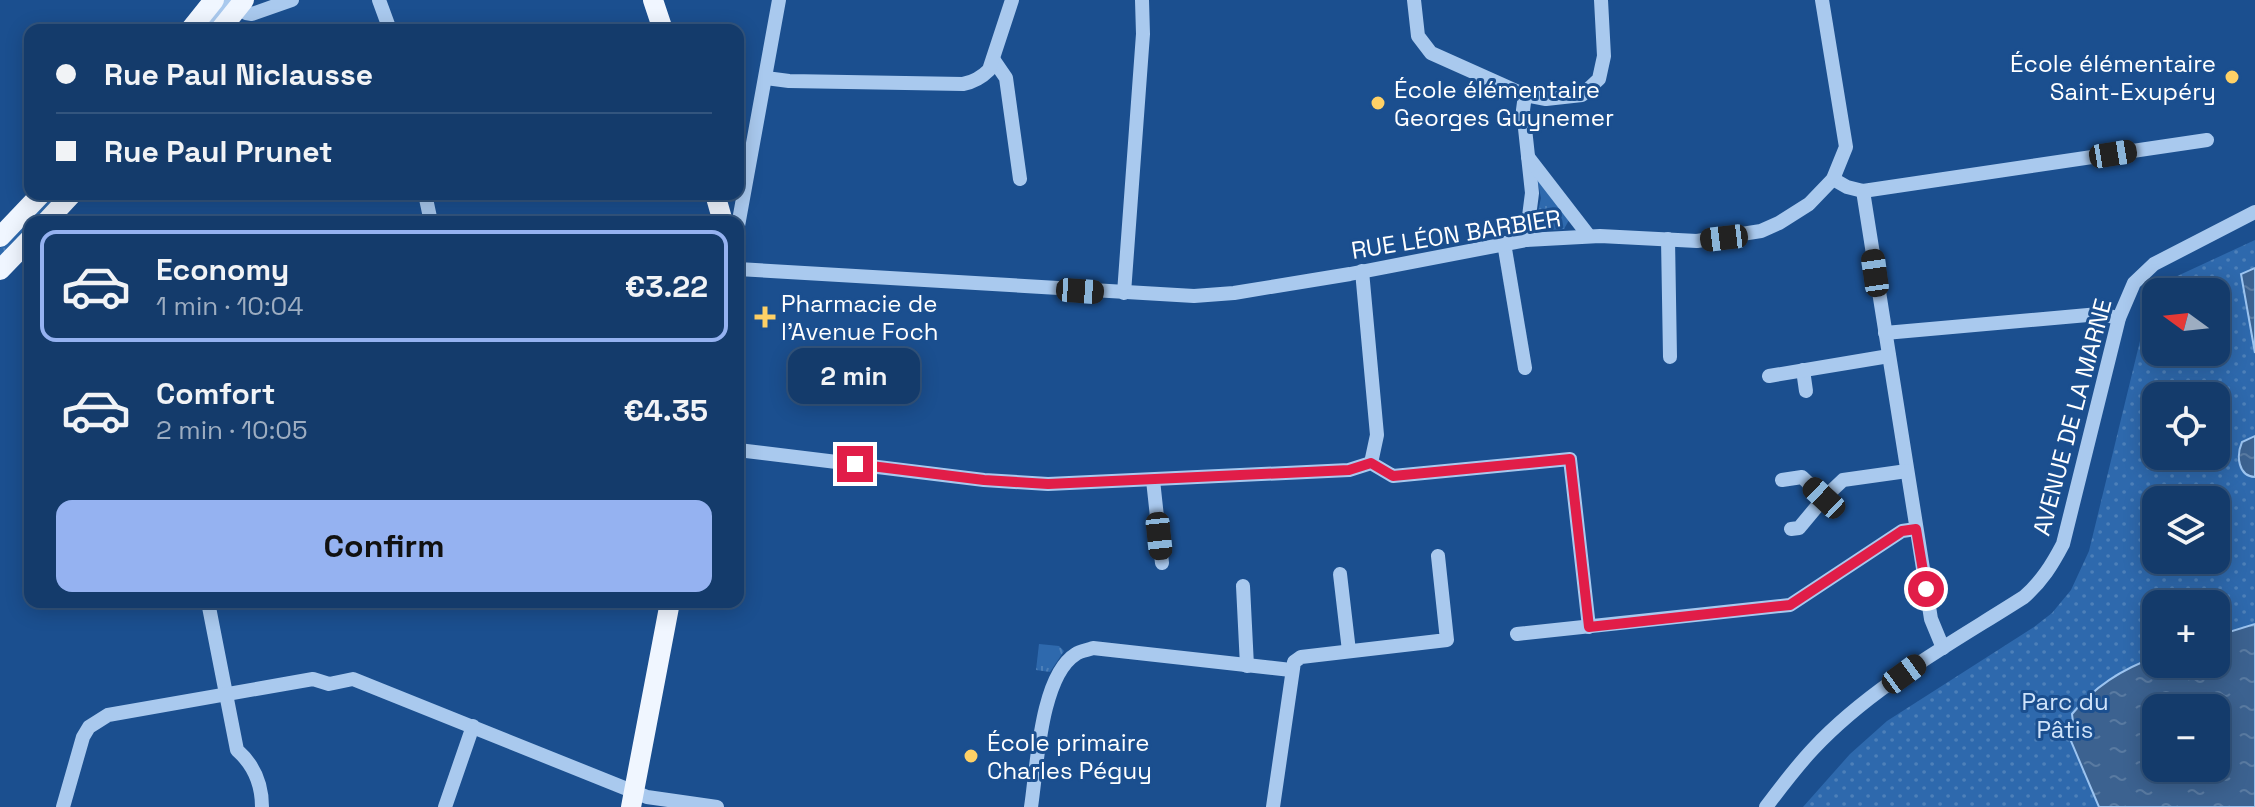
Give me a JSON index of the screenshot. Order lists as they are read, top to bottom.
{
  "streets": {
    "street": ["RUE LÉON BARBIER", "AVENUE DE LA MARNE"]
  },
  "parks": ["Parc du Pâtis"],
  "places": {
    "other": ["École élémentaire Saint-Exupéry", "École élémentaire Georges Guynemer", "École primaire Charles Péguy"],
    "health": ["Pharmacie de l'Avenue Foch"]
  },
  "north": "left",
  "page": {
    "banner": ["Rue Paul Niclausse", "Rue Paul Prunet"],
    "list": [
      {
        "name": "Economy",
        "note": "1 min · 10:04",
        "value": "€3.22"
      },
      {
        "name": "Comfort",
        "note": "2 min · 10:05",
        "value": "€4.35"
      }
    ],
    "map_buttons": ["+", "−"],
    "bubble": "2 min",
    "buttons": "Confirm"
  }
}
